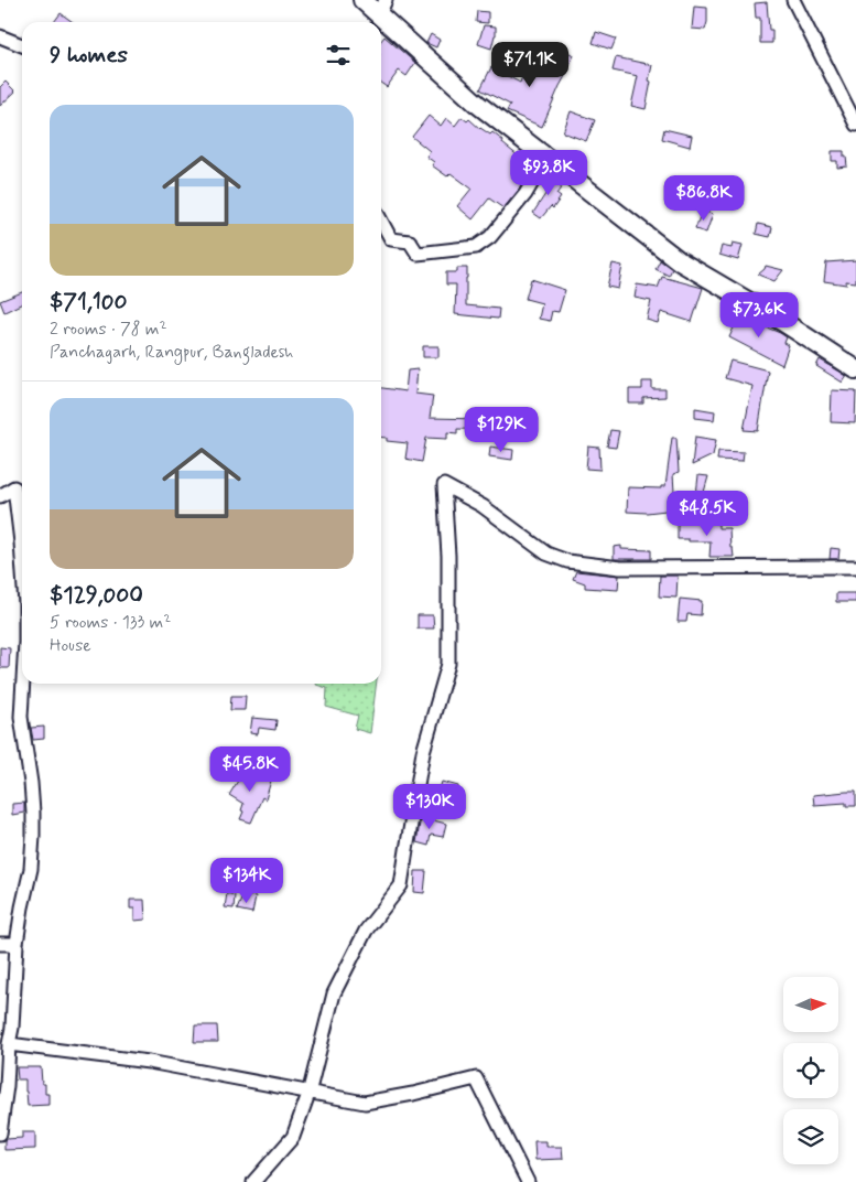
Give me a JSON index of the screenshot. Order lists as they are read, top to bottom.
{
  "north": "right",
  "page": {
    "heading": "9 homes",
    "price": [
      "$71.1K",
      "$93.8K",
      "$86.8K",
      "$73.6K",
      "$129K",
      "$48.5K",
      "$45.8K",
      "$130K",
      "$134K"
    ],
    "list": [
      {
        "name": "$71,100",
        "note": "2 rooms · 78 m² · Panchagarh, Rangpur, Bangladesh"
      },
      {
        "name": "$129,000",
        "note": "5 rooms · 133 m² · House"
      }
    ]
  }
}
